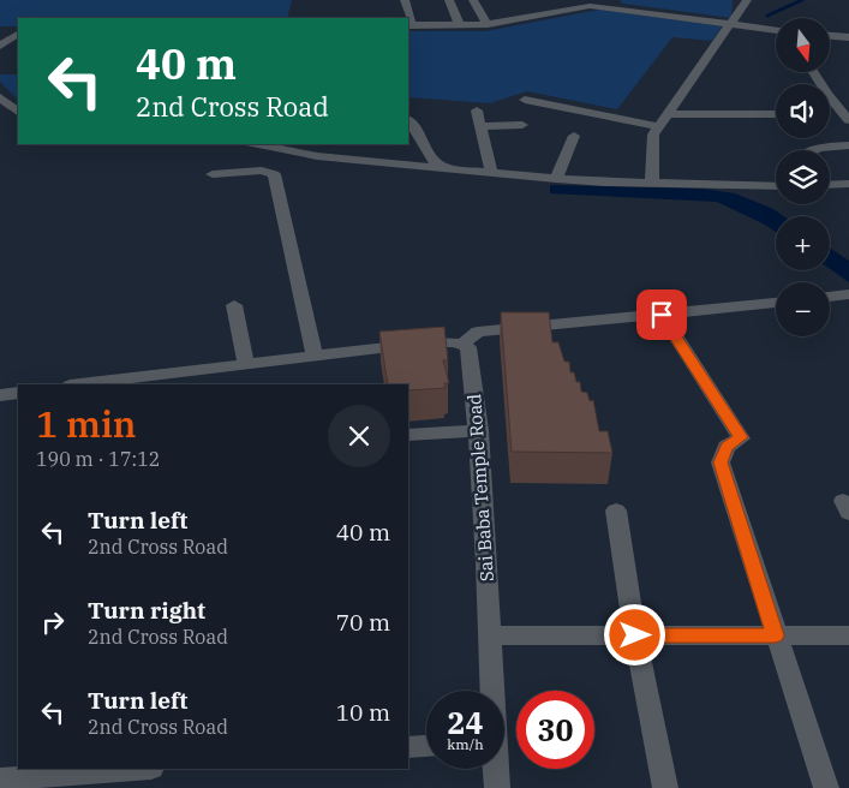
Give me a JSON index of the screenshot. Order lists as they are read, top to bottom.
{
  "streets": {
    "street": ["Sai Baba Temple Road"]
  },
  "north": "bottom",
  "page": {
    "map_buttons": ["+", "−"],
    "turn": ["40 m", "2nd Cross Road"],
    "heading": ["1 min", "190 m · 17:12"],
    "list": [
      {
        "name": "Turn left",
        "note": "2nd Cross Road",
        "value": "40 m"
      },
      {
        "name": "Turn right",
        "note": "2nd Cross Road",
        "value": "70 m"
      },
      {
        "name": "Turn left",
        "note": "2nd Cross Road",
        "value": "10 m"
      }
    ],
    "speed": "24 km/h",
    "limit": "30"
  }
}
